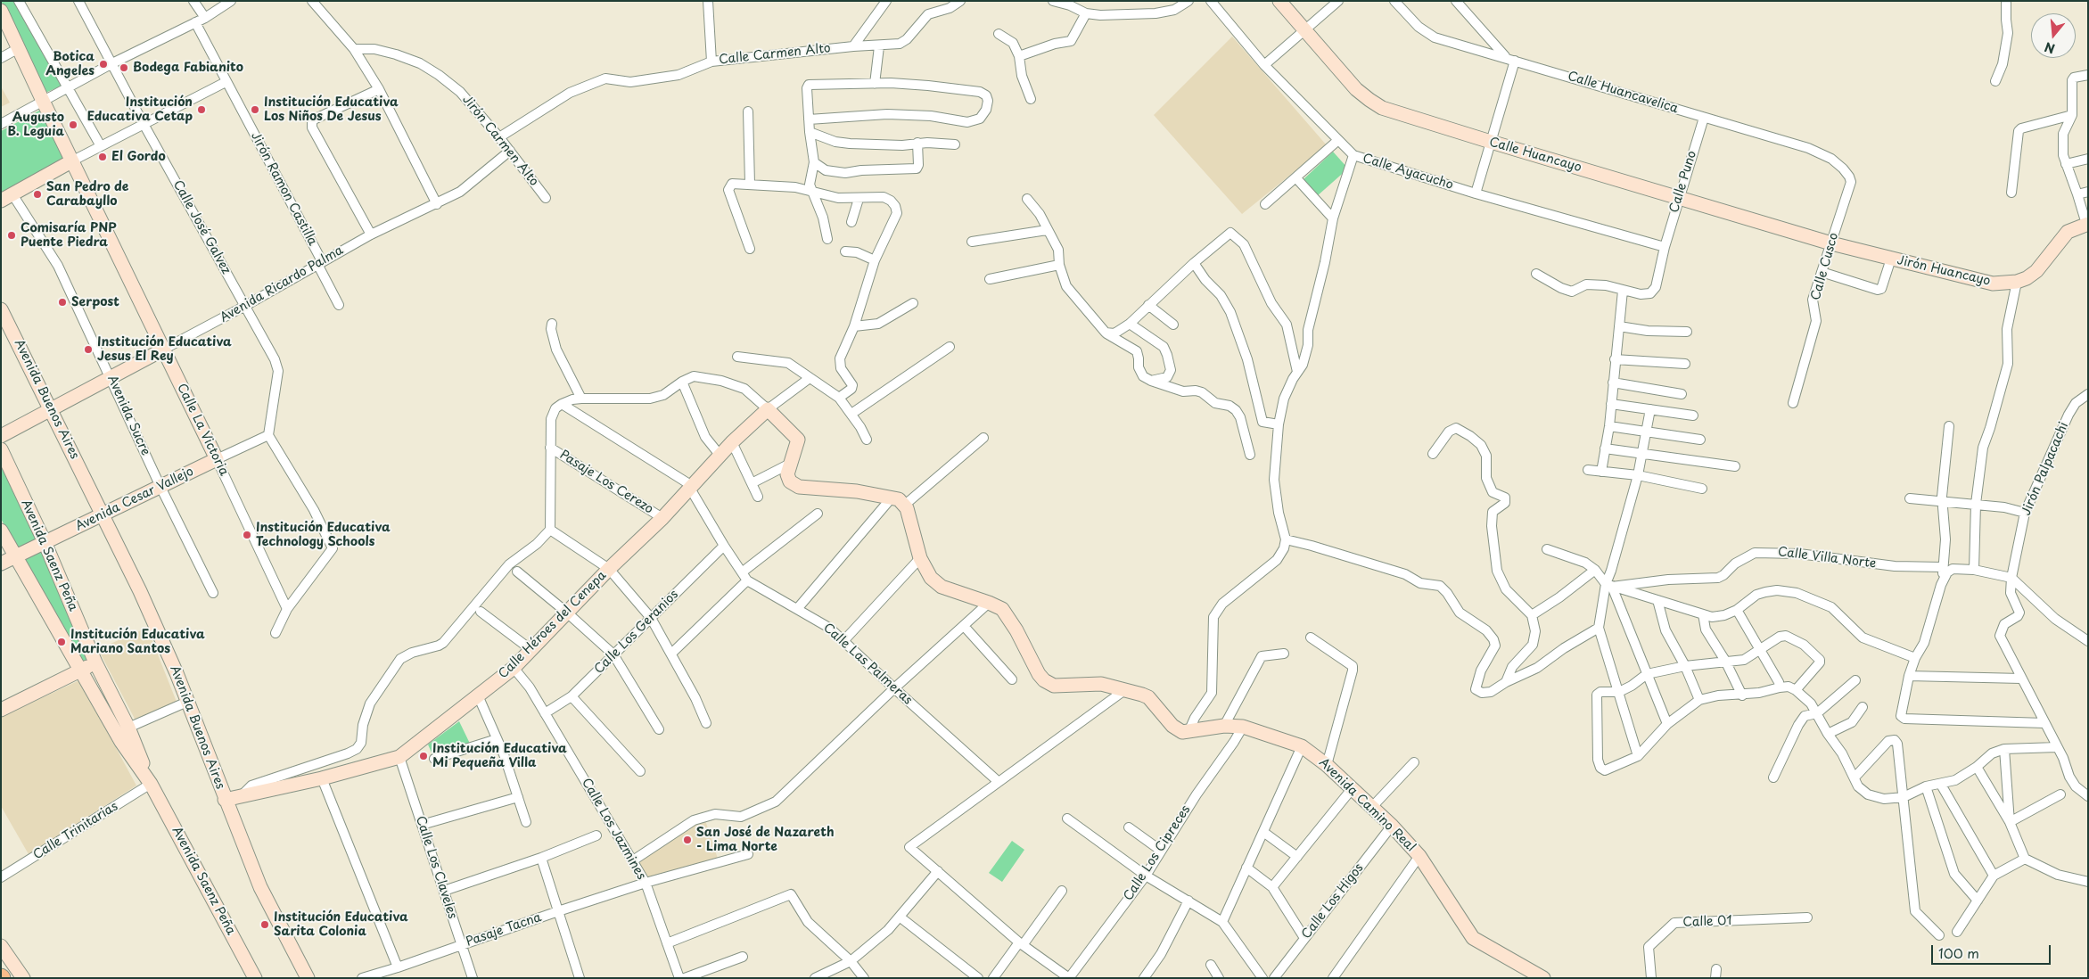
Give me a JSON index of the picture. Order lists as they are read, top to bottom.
{
  "streets": {
    "street": [
      "Calle Carmen Alto",
      "Calle Huancavelica",
      "Jirón Carmen Alto",
      "Calle Huancayo",
      "Calle Ayacucho",
      "Calle Puno",
      "Jirón Ramon Castilla",
      "Calle José Galvez",
      "Calle Cusco",
      "Jirón Huancayo",
      "Avenida Ricardo Palma",
      "Avenida Buenos Aires",
      "Avenida Sucre",
      "Calle La Victoria",
      "Jirón Palpacachi",
      "Pasaje Los Cerezo",
      "Avenida Cesar Vallejo",
      "Avenida Saenz Peña",
      "Calle Villa Norte",
      "Calle Héroes del Cenepa",
      "Calle Los Geranios",
      "Calle Las Palmeras",
      "Avenida Camino Real",
      "Calle Los Jazmines",
      "Calle Trinitarias",
      "Calle Los Cipreces",
      "Calle Los Claveles",
      "Calle Los Higos",
      "Calle 01",
      "Pasaje Tacna"
    ]
  },
  "crossings": [
    ["Calle Carmen Alto", "Jirón Carmen Alto"],
    ["Calle Huancavelica", "Calle Puno"],
    ["Calle Huancavelica", "Calle Cusco"],
    ["Jirón Carmen Alto", "Avenida Ricardo Palma"],
    ["Calle Huancayo", "Calle Puno"],
    ["Calle Huancayo", "Calle Cusco"],
    ["Calle Huancayo", "Jirón Huancayo"],
    ["Calle Ayacucho", "Calle Puno"],
    ["Jirón Ramon Castilla", "Avenida Ricardo Palma"],
    ["Calle José Galvez", "Avenida Ricardo Palma"],
    ["Calle José Galvez", "Avenida Cesar Vallejo"],
    ["Calle Cusco", "Jirón Huancayo"],
    ["Avenida Ricardo Palma", "Avenida Buenos Aires"],
    ["Avenida Ricardo Palma", "Avenida Sucre"],
    ["Avenida Ricardo Palma", "Calle La Victoria"],
    ["Avenida Buenos Aires", "Avenida Cesar Vallejo"],
    ["Avenida Buenos Aires", "Calle Héroes del Cenepa"],
    ["Avenida Sucre", "Avenida Cesar Vallejo"],
    ["Calle La Victoria", "Avenida Cesar Vallejo"],
    ["Pasaje Los Cerezo", "Calle Héroes del Cenepa"],
    ["Avenida Cesar Vallejo", "Avenida Saenz Peña"],
    ["Avenida Saenz Peña", "Calle Trinitarias"],
    ["Calle Héroes del Cenepa", "Calle Las Palmeras"],
    ["Calle Héroes del Cenepa", "Calle Los Jazmines"],
    ["Calle Héroes del Cenepa", "Calle Los Claveles"],
    ["Calle Los Geranios", "Calle Las Palmeras"],
    ["Calle Los Geranios", "Calle Los Jazmines"],
    ["Avenida Camino Real", "Calle Los Cipreces"],
    ["Avenida Camino Real", "Calle Los Higos"],
    ["Calle Los Jazmines", "Pasaje Tacna"],
    ["Calle Los Claveles", "Pasaje Tacna"]
  ],
  "places": [
    "Botica Angeles",
    "Bodega Fabianito",
    "Institución Educativa Cetap",
    "Institución Educativa Los Niños De Jesus",
    "Augusto B. Leguia",
    "El Gordo",
    "San Pedro de Carabayllo",
    "Comisaría PNP Puente Piedra",
    "Serpost",
    "Institución Educativa Jesus El Rey",
    "Institución Educativa Technology Schools",
    "Institución Educativa Mariano Santos",
    "Institución Educativa Mi Pequeña Villa",
    "San José de Nazareth - Lima Norte",
    "Institución Educativa Sarita Colonia"
  ],
  "scale_bar": "100 m",
  "north": "bottom"
}
